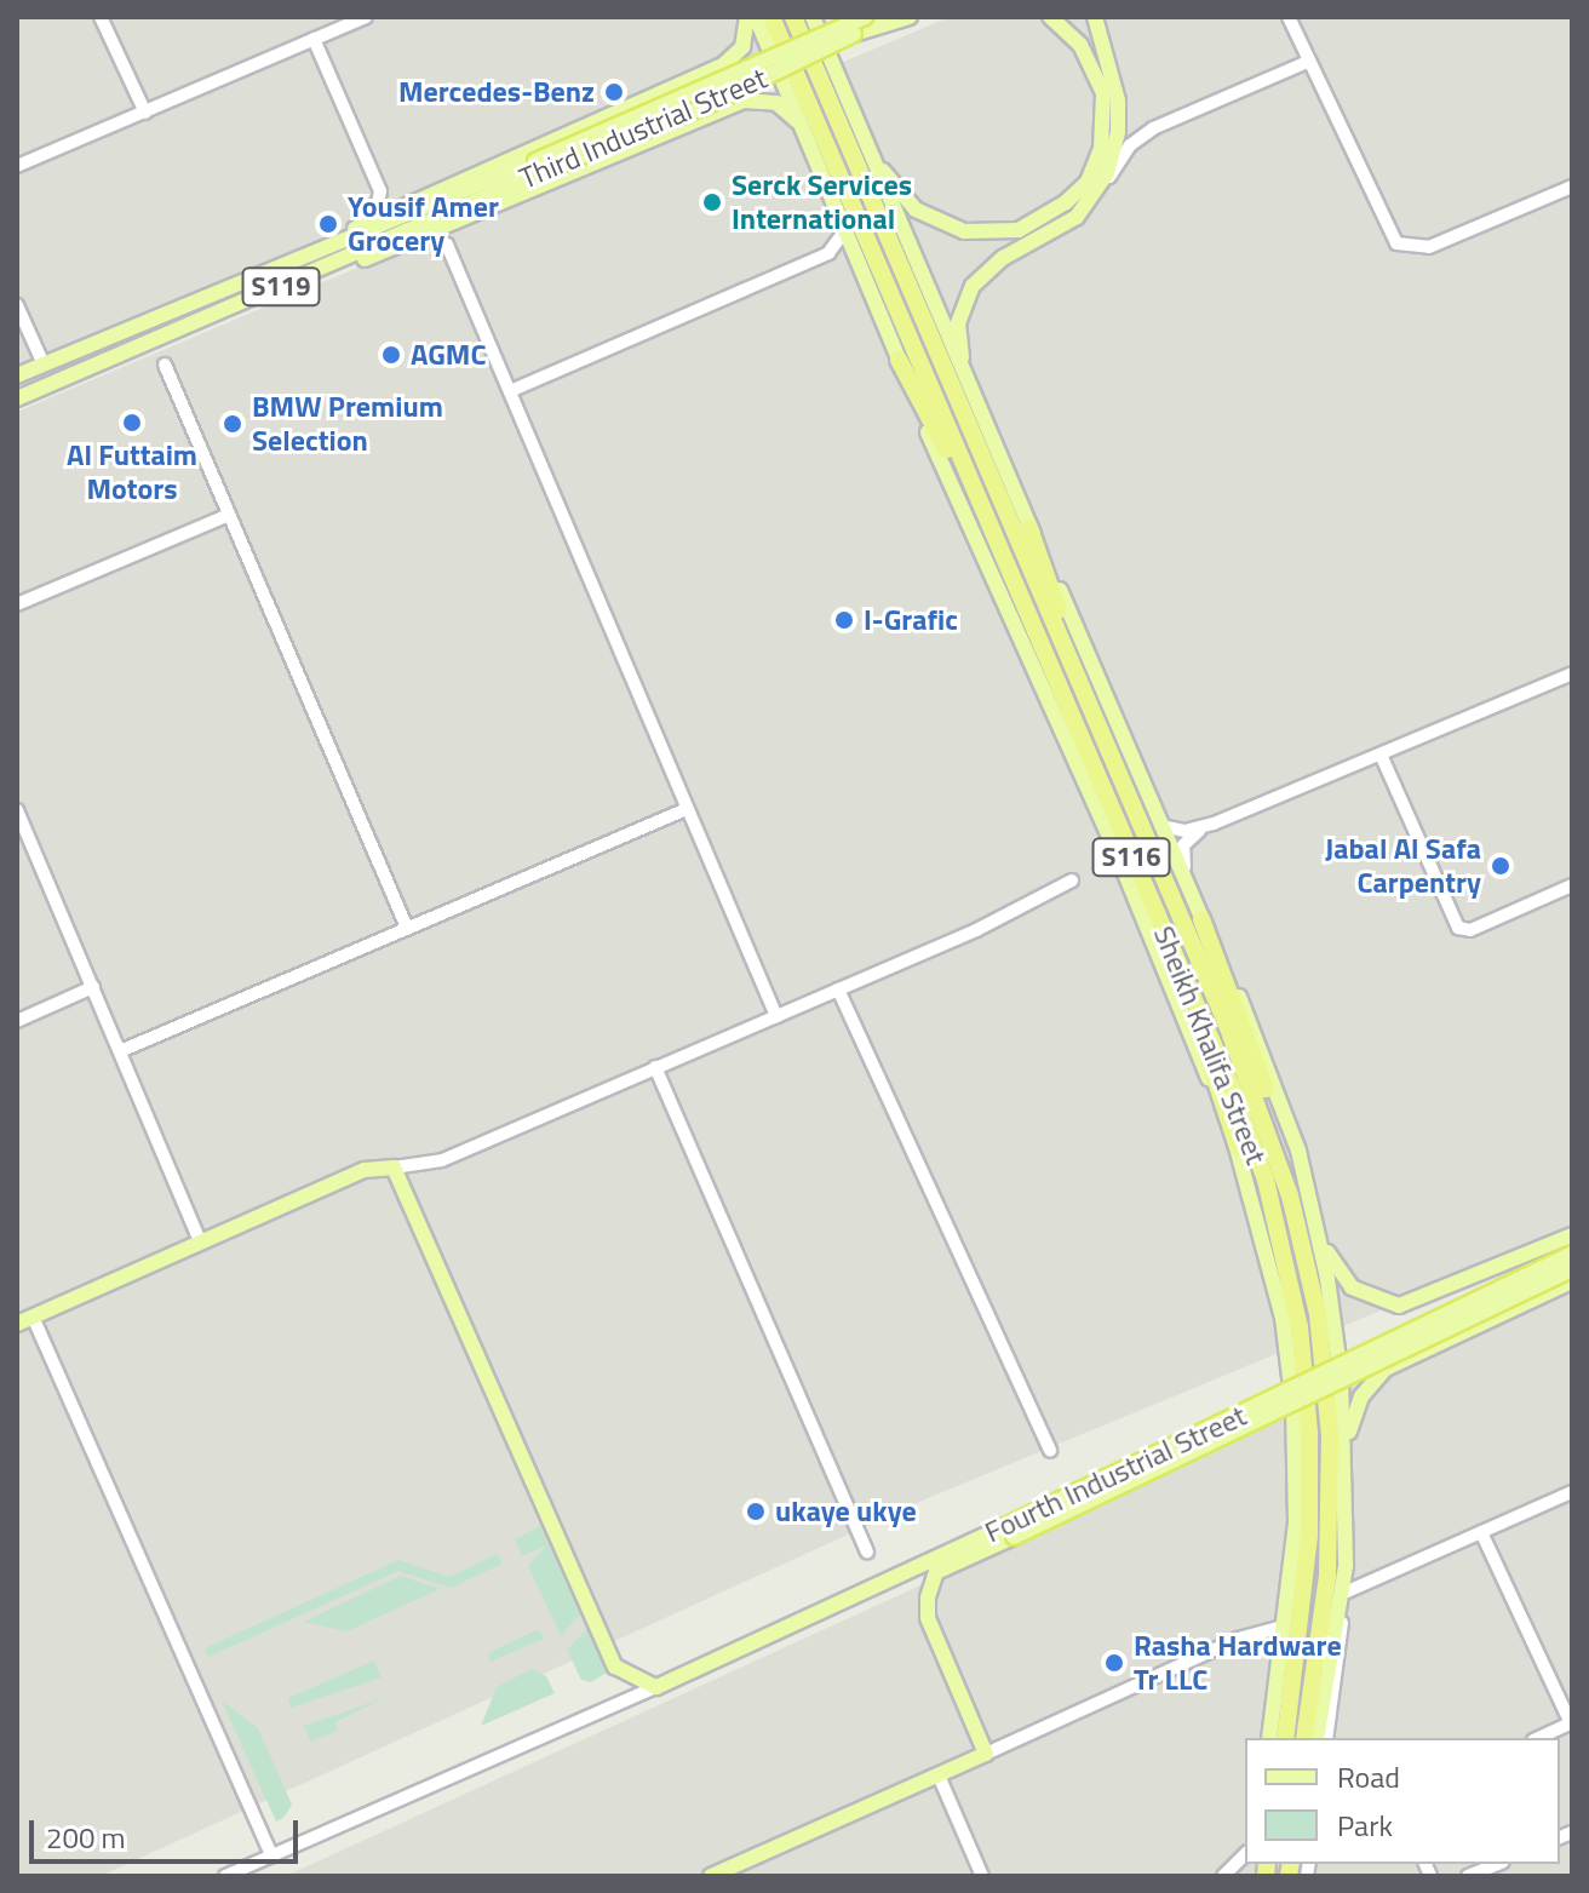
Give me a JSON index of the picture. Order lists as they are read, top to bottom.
{
  "streets": {
    "highway": ["S116", "Sheikh Khalifa Street"],
    "main road": ["Third Industrial Street", "S119", "Fourth Industrial Street"]
  },
  "places": [
    "Mercedes-Benz",
    "Serck Services International",
    "Yousif Amer Grocery",
    "AGMC",
    "Al Futtaim Motors",
    "BMW Premium Selection",
    "I-Grafic",
    "Jabal Al Safa Carpentry",
    "ukaye ukye",
    "Rasha Hardware Tr LLC"
  ],
  "legend": ["Road", "Park"],
  "scale_bar": "200 m"
}
